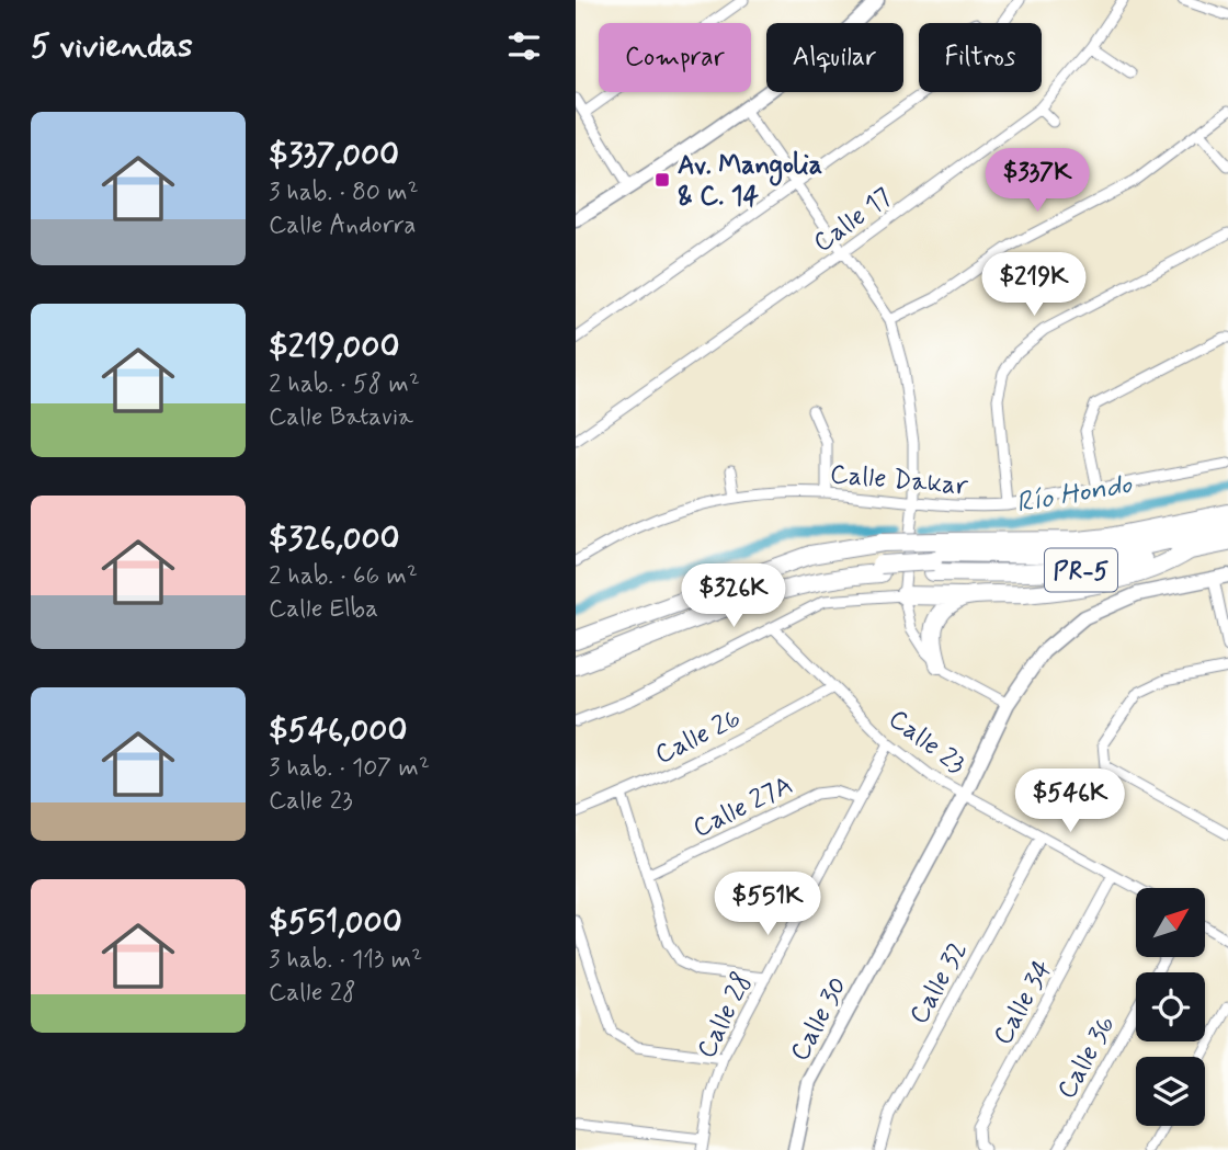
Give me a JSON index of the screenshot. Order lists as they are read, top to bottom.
{
  "streets": {
    "highway": ["PR-5"],
    "street": [
      "Calle 17",
      "Calle Dakar",
      "Calle 26",
      "Calle 23",
      "Calle 27A",
      "Calle 32",
      "Calle 34",
      "Calle 28",
      "Calle 30",
      "Calle 36"
    ]
  },
  "crossings": [
    ["Calle 26", "Calle 23"],
    ["Calle 23", "Calle 32"],
    ["Calle 23", "Calle 34"],
    ["Calle 23", "Calle 28"],
    ["Calle 23", "Calle 30"],
    ["Calle 27A", "Calle 28"]
  ],
  "water": ["Río Hondo"],
  "places": {
    "transit": ["Av. Mangolia & C. 14"]
  },
  "north": "top right",
  "page": {
    "heading": "5 viviendas",
    "chip": ["Comprar", "Alquilar", "Filtros"],
    "list": [
      {
        "name": "$337,000",
        "note": "3 hab. · 80 m² · Calle Andorra"
      },
      {
        "name": "$219,000",
        "note": "2 hab. · 58 m² · Calle Batavia"
      },
      {
        "name": "$326,000",
        "note": "2 hab. · 66 m² · Calle Elba"
      },
      {
        "name": "$546,000",
        "note": "3 hab. · 107 m² · Calle 23"
      },
      {
        "name": "$551,000",
        "note": "3 hab. · 113 m² · Calle 28"
      }
    ],
    "price": [
      "$337K",
      "$219K",
      "$326K",
      "$546K",
      "$551K"
    ]
  }
}
